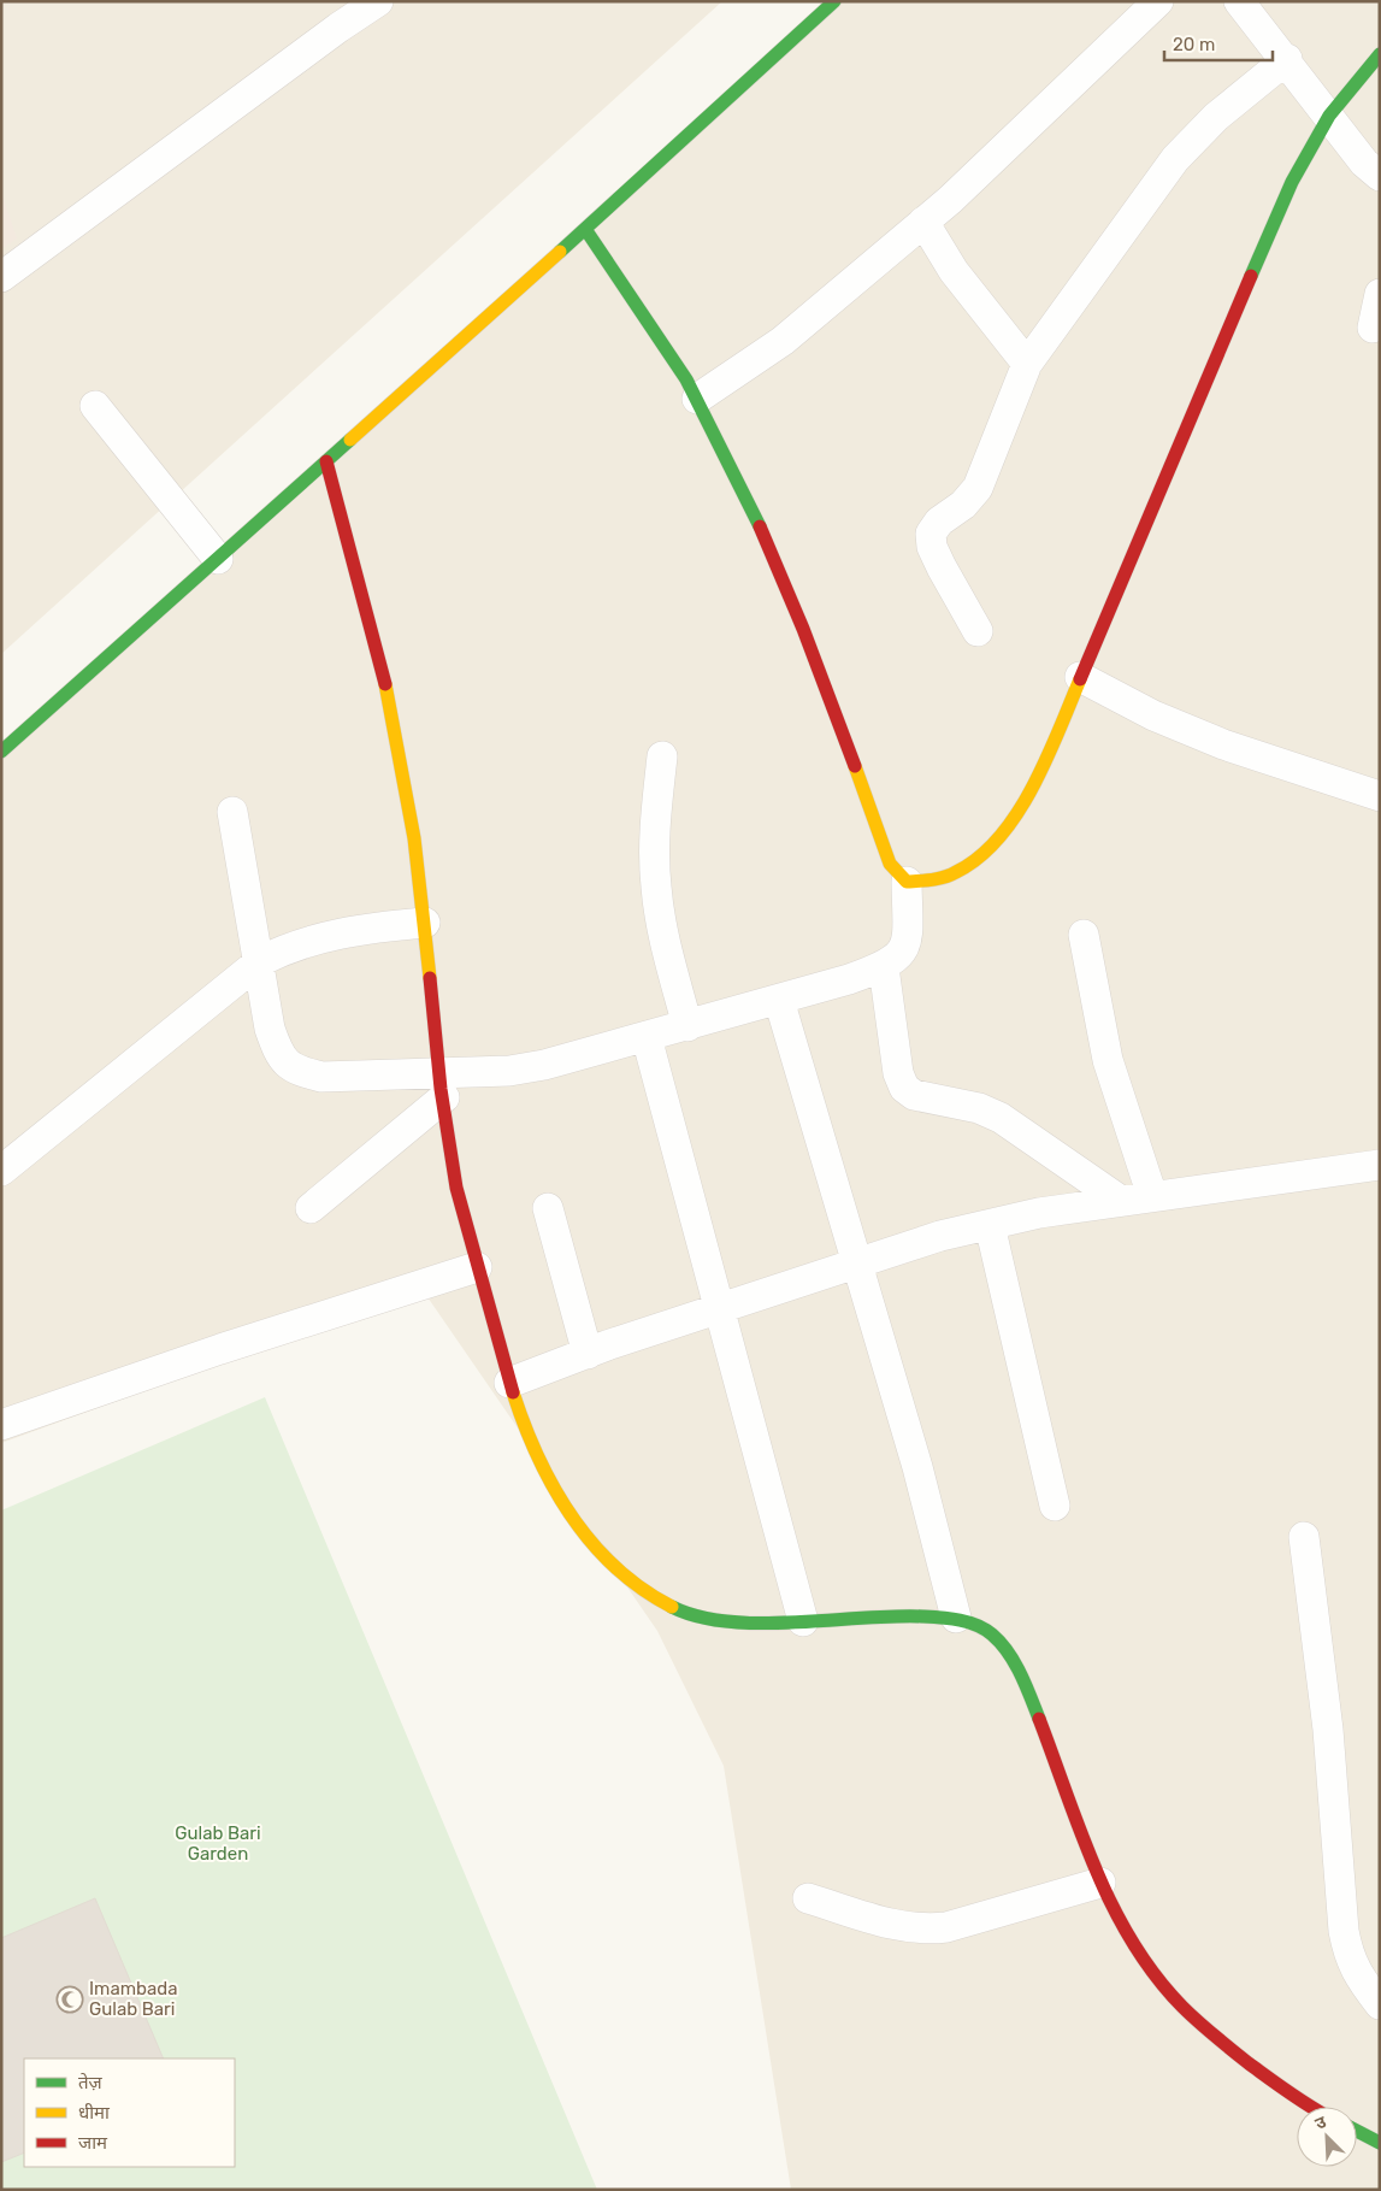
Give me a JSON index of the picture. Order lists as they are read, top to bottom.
{
  "parks": ["Gulab Bari Garden"],
  "places": {
    "mosque": ["Imambada Gulab Bari"]
  },
  "legend": ["तेज़", "धीमा", "जाम"],
  "scale_bar": "20 m",
  "north": "top left"
}
